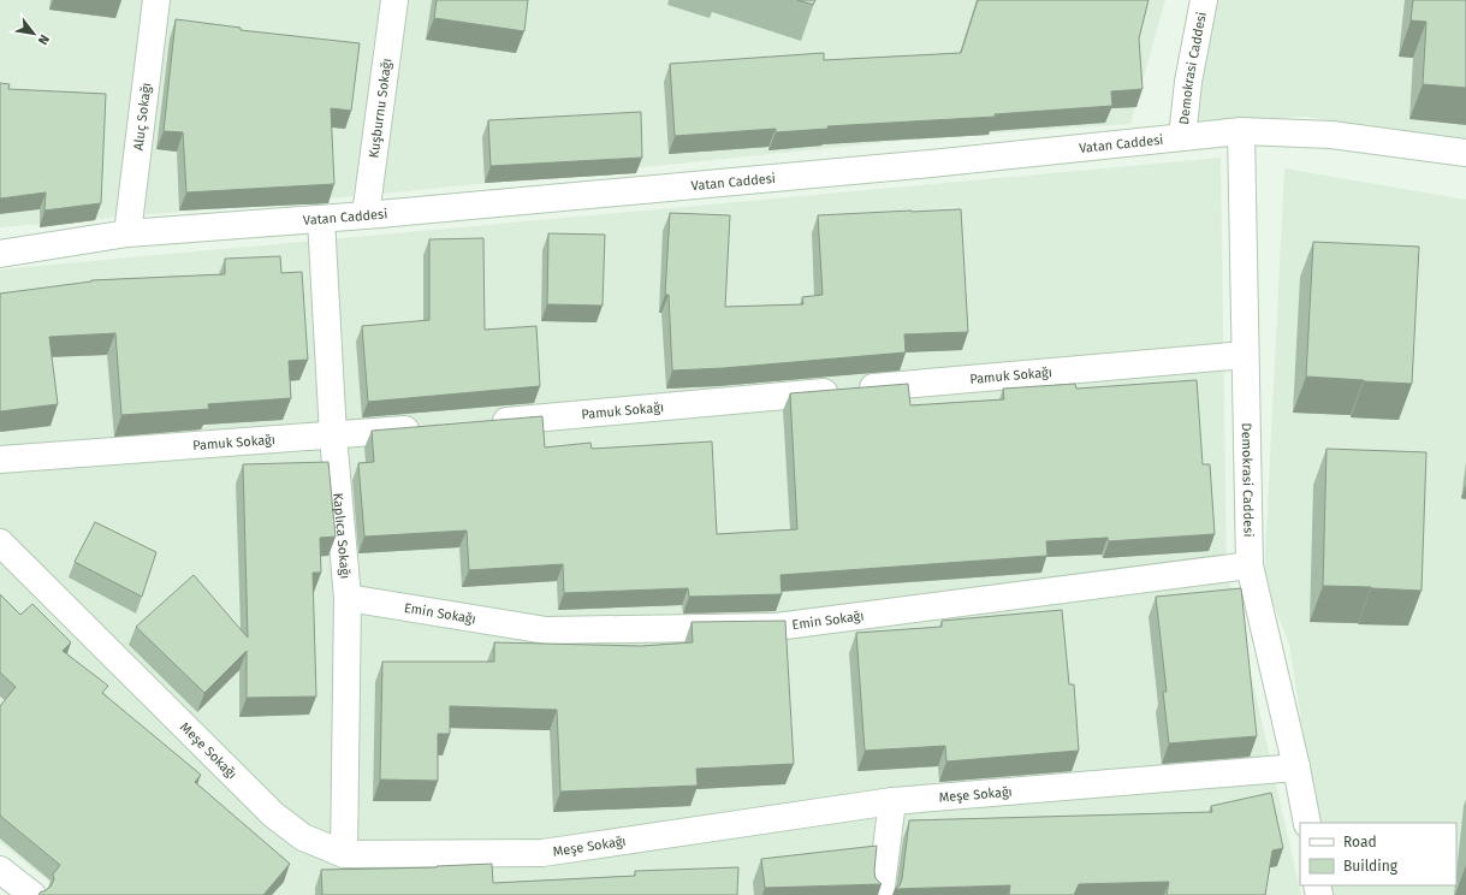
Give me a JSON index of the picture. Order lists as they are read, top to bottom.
{
  "streets": {
    "street": [
      "Demokrasi Caddesi",
      "Kuşburnu Sokağı",
      "Aluç Sokağı",
      "Vatan Caddesi",
      "Pamuk Sokağı",
      "Kaplıca Sokağı",
      "Emin Sokağı",
      "Meşe Sokağı"
    ]
  },
  "crossings": [
    ["Demokrasi Caddesi", "Vatan Caddesi"],
    ["Demokrasi Caddesi", "Pamuk Sokağı"],
    ["Demokrasi Caddesi", "Emin Sokağı"],
    ["Demokrasi Caddesi", "Meşe Sokağı"],
    ["Kuşburnu Sokağı", "Vatan Caddesi"],
    ["Aluç Sokağı", "Vatan Caddesi"],
    ["Vatan Caddesi", "Kaplıca Sokağı"],
    ["Pamuk Sokağı", "Kaplıca Sokağı"],
    ["Kaplıca Sokağı", "Emin Sokağı"],
    ["Kaplıca Sokağı", "Meşe Sokağı"]
  ],
  "legend": ["Road", "Building"],
  "north": "bottom right"
}
